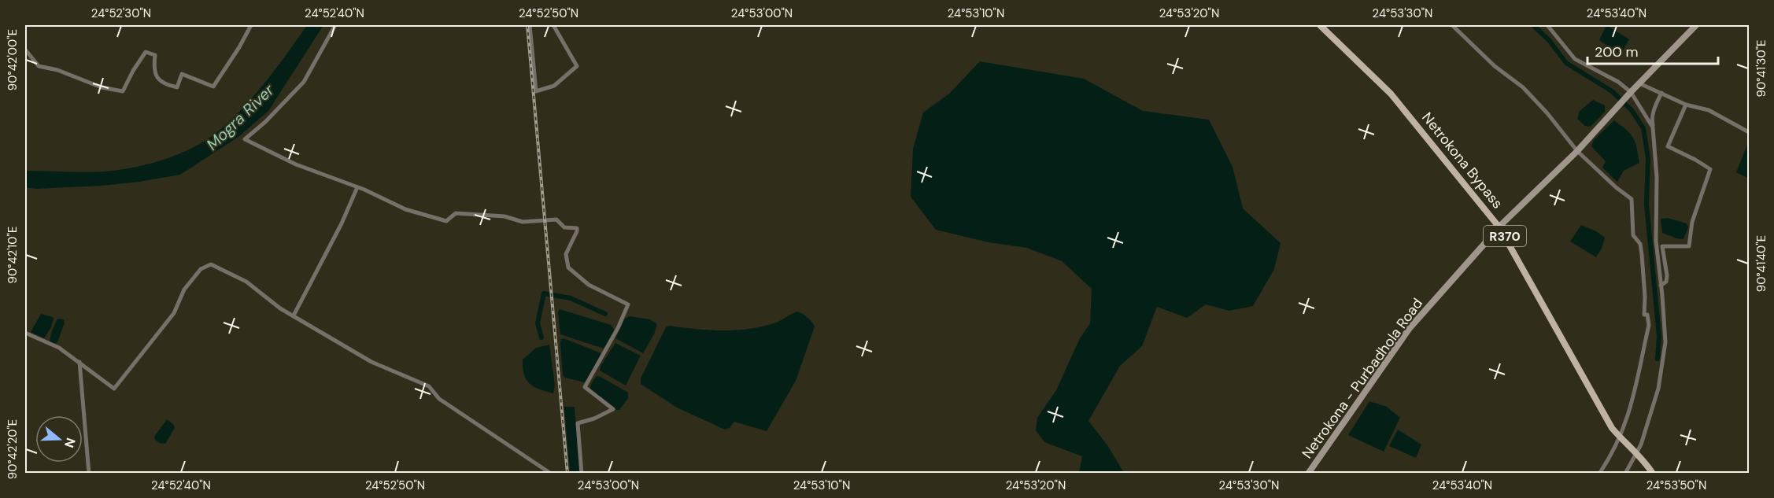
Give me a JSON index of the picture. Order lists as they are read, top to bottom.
{
  "streets": {
    "main road": ["Netrokona Bypass", "R370", "Netrokona - Purbadhola Road"]
  },
  "crossings": [
    ["Netrokona Bypass", "Netrokona - Purbadhola Road"]
  ],
  "water": ["Mogra River"],
  "scale_bar": "200 m",
  "north": "right",
  "coordinates": [
    "24°52'30\"N",
    "24°52'40\"N",
    "24°52'50\"N",
    "24°53'00\"N",
    "24°53'10\"N",
    "24°53'20\"N",
    "24°53'30\"N",
    "24°53'40\"N",
    "90°42'00\"E",
    "90°41'30\"E",
    "90°42'10\"E",
    "90°41'40\"E",
    "90°42'20\"E",
    "24°53'50\"N"
  ]
}
